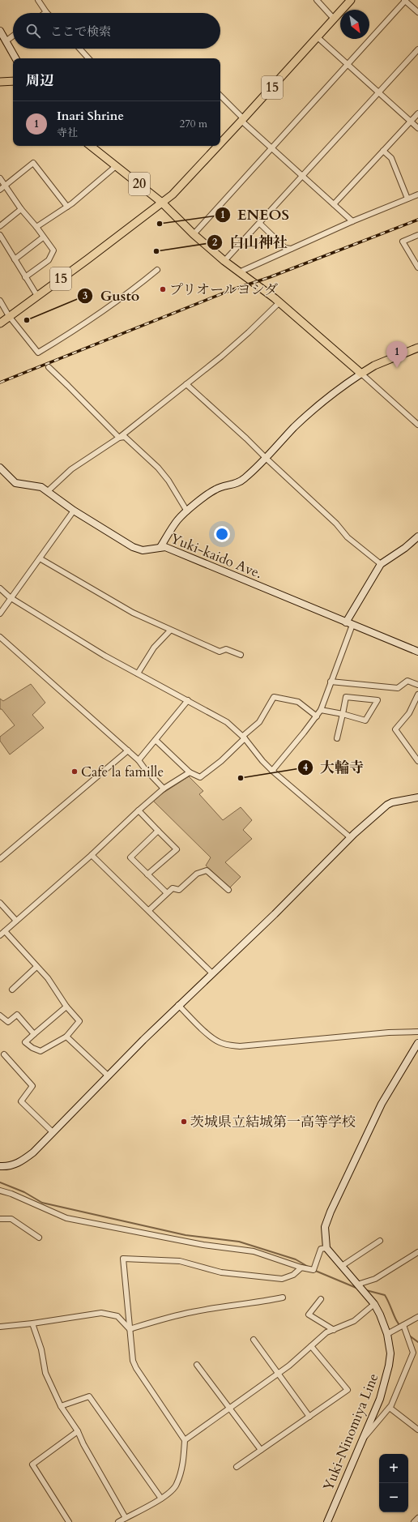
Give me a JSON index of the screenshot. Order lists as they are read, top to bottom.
{
  "streets": {
    "main road": [
      "15",
      "20",
      "Yuki-kaido Ave.",
      "Yuki-Ninomiya Line"
    ]
  },
  "crossings": [
    ["15", "20"]
  ],
  "places": [
    "ENEOS",
    "白山神社",
    "プリオールヨシダ",
    "Gusto",
    "Cafe la famille",
    "大輪寺",
    "茨城県立結城第一高等学校"
  ],
  "north": "bottom right",
  "page": {
    "search": "ここで検索",
    "heading": "周辺",
    "list": [
      {
        "mark": "1",
        "name": "Inari Shrine",
        "note": "寺社",
        "value": "270 m"
      }
    ],
    "pins": "1",
    "map_buttons": ["+", "−"]
  }
}
